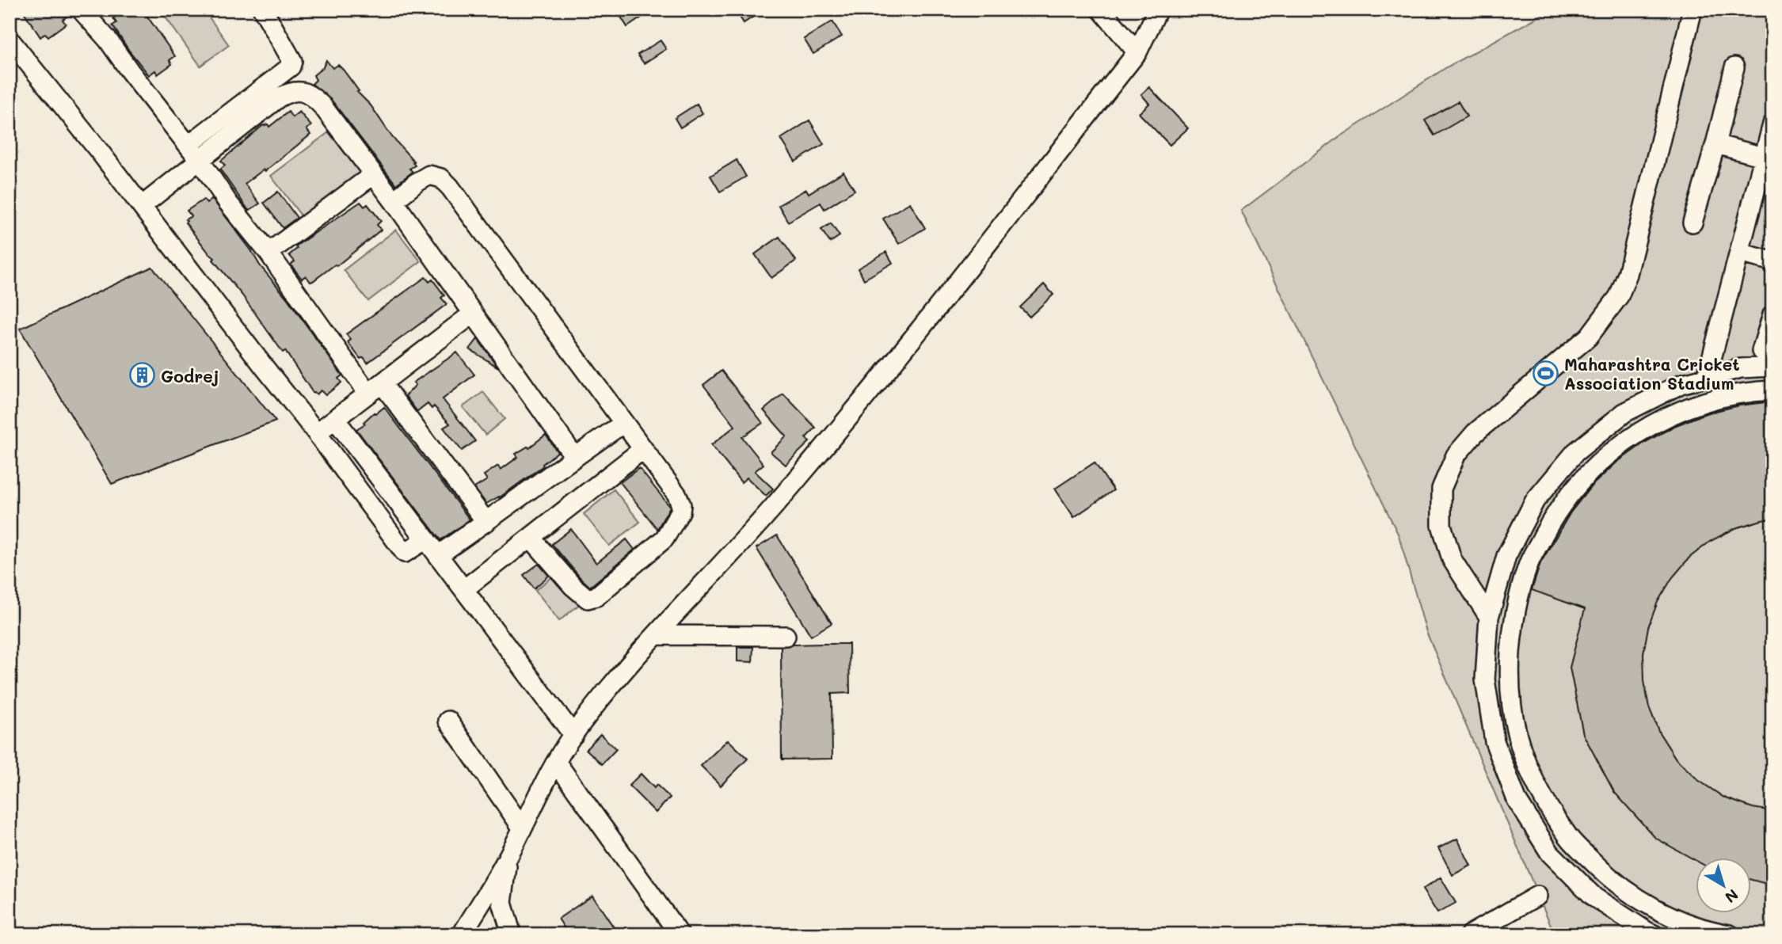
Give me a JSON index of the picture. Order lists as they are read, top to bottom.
{
  "places": {
    "sports": ["Maharashtra Cricket Association Stadium"],
    "building": ["Godrej"]
  },
  "north": "bottom right"
}
